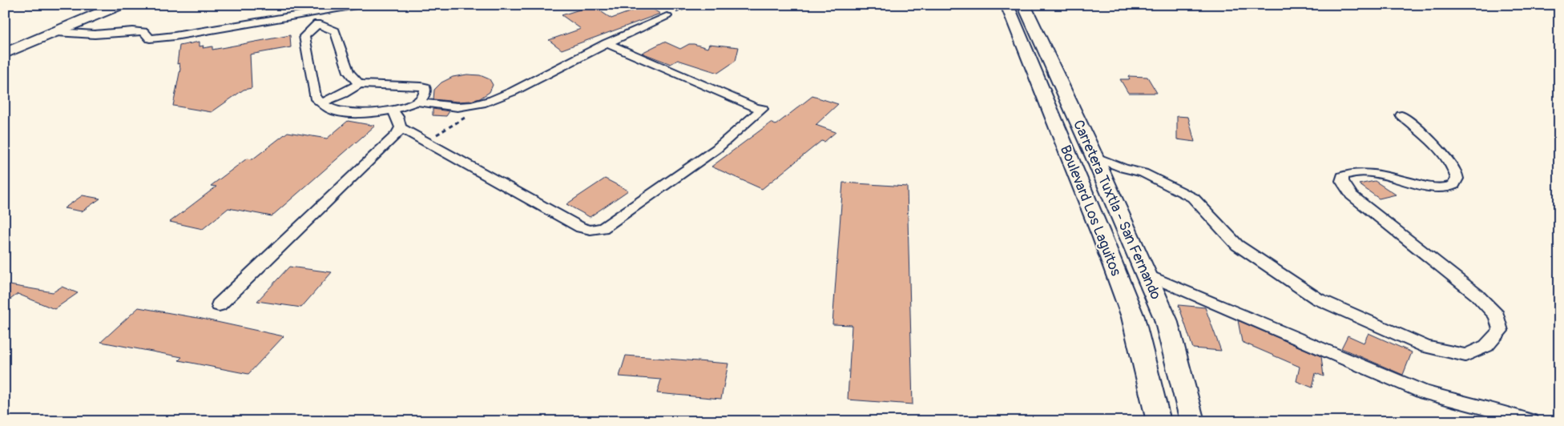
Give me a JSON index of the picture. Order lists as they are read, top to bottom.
{
  "streets": {
    "main road": ["Carretera Tuxtla - San Fernando", "Boulevard Los Laguitos"]
  }
}
